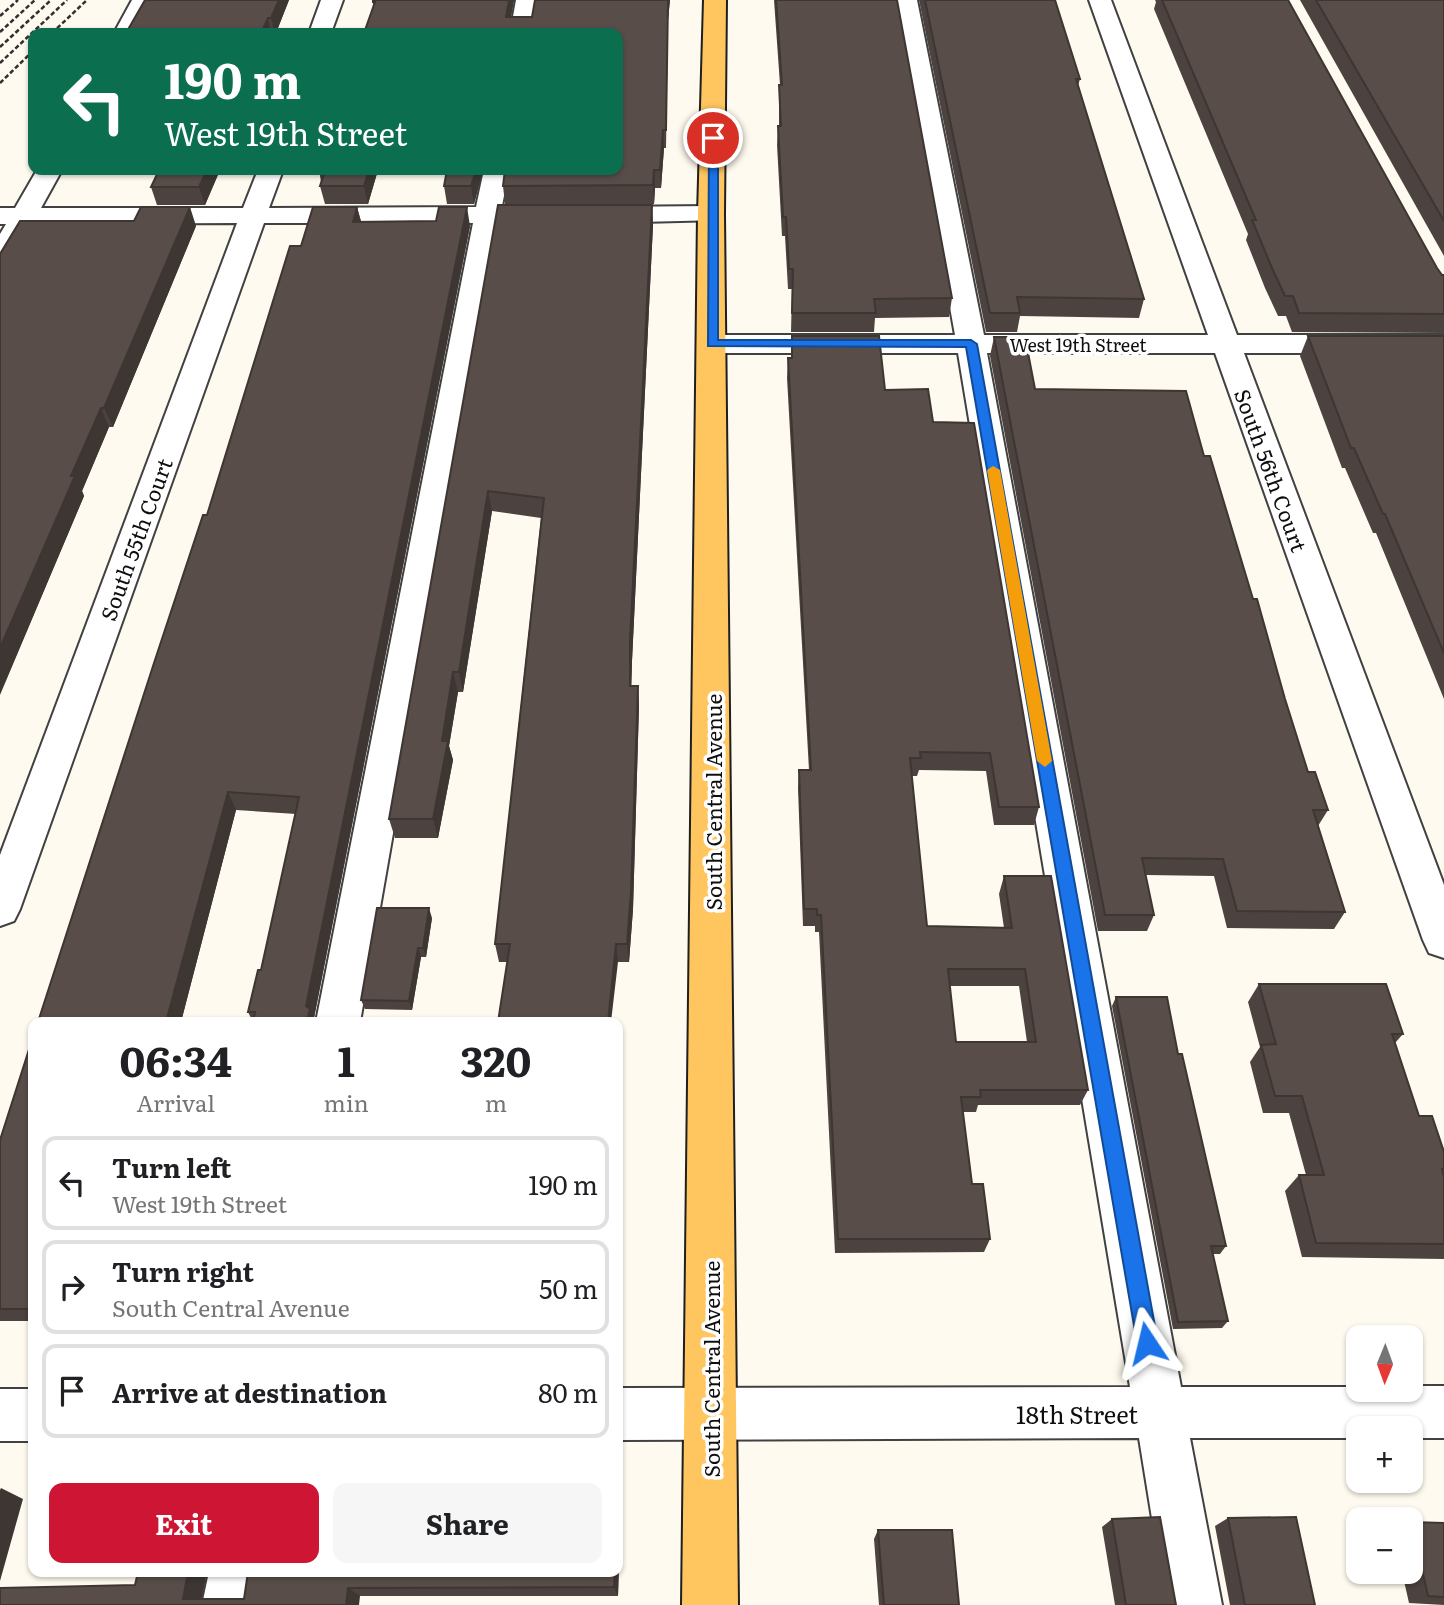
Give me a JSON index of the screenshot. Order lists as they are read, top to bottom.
{
  "streets": {
    "main road": ["South Central Avenue"],
    "street": [
      "West 19th Street",
      "South 56th Court",
      "South 55th Court",
      "18th Street"
    ]
  },
  "crossings": [
    ["West 19th Street", "South 56th Court"],
    ["West 19th Street", "South Central Avenue"],
    ["South Central Avenue", "18th Street"]
  ],
  "north": "bottom",
  "page": {
    "turn": ["190 m", "West 19th Street"],
    "eta": [
      "06:34",
      "Arrival",
      "1",
      "min",
      "320",
      "m"
    ],
    "list": [
      {
        "name": "Turn left",
        "note": "West 19th Street",
        "value": "190 m"
      },
      {
        "name": "Turn right",
        "note": "South Central Avenue",
        "value": "50 m"
      },
      {
        "name": "Arrive at destination",
        "value": "80 m"
      }
    ],
    "map_buttons": ["+", "−"],
    "buttons": ["Exit", "Share"]
  }
}
